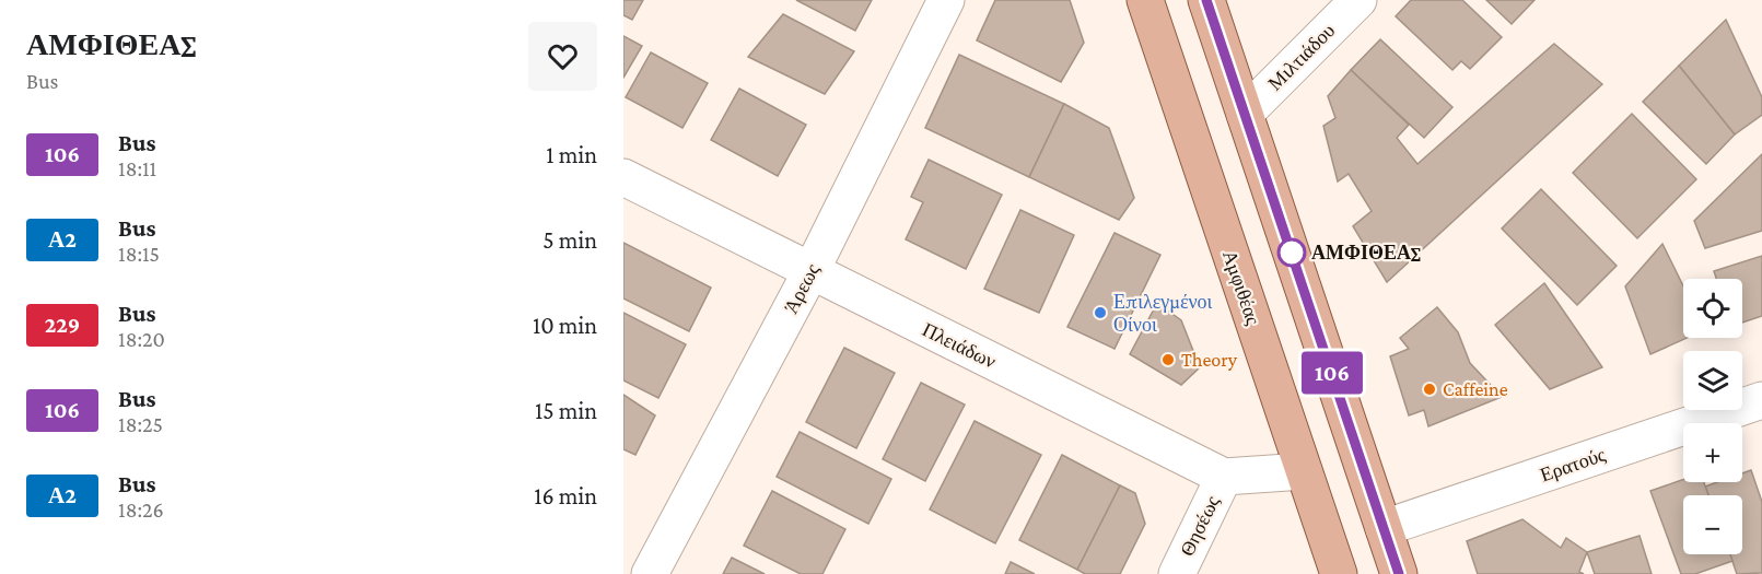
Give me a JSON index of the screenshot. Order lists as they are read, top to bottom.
{
  "streets": {
    "main road": ["Αμφιθέας"],
    "street": [
      "Μιλτιάδου",
      "Άρεως",
      "Πλειάδων",
      "Ερατούς",
      "Θησέως"
    ]
  },
  "crossings": [
    ["Άρεως", "Πλειάδων"],
    ["Πλειάδων", "Θησέως"]
  ],
  "places": [
    "ΑΜΦΙΘΕΑΣ",
    "Επιλεγμένοι Οίνοι",
    "Theory",
    "Caffeine"
  ],
  "lines": ["bus line 106"],
  "page": {
    "heading": ["ΑΜΦΙΘΕΑΣ", "Bus"],
    "on_map": "106",
    "list": [
      {
        "mark": "106",
        "name": "Bus",
        "note": "18:11",
        "value": "1 min"
      },
      {
        "mark": "Α2",
        "name": "Bus",
        "note": "18:15",
        "value": "5 min"
      },
      {
        "mark": "229",
        "name": "Bus",
        "note": "18:20",
        "value": "10 min"
      },
      {
        "mark": "106",
        "name": "Bus",
        "note": "18:25",
        "value": "15 min"
      },
      {
        "mark": "Α2",
        "name": "Bus",
        "note": "18:26",
        "value": "16 min"
      }
    ],
    "map_buttons": ["+", "−"]
  }
}
